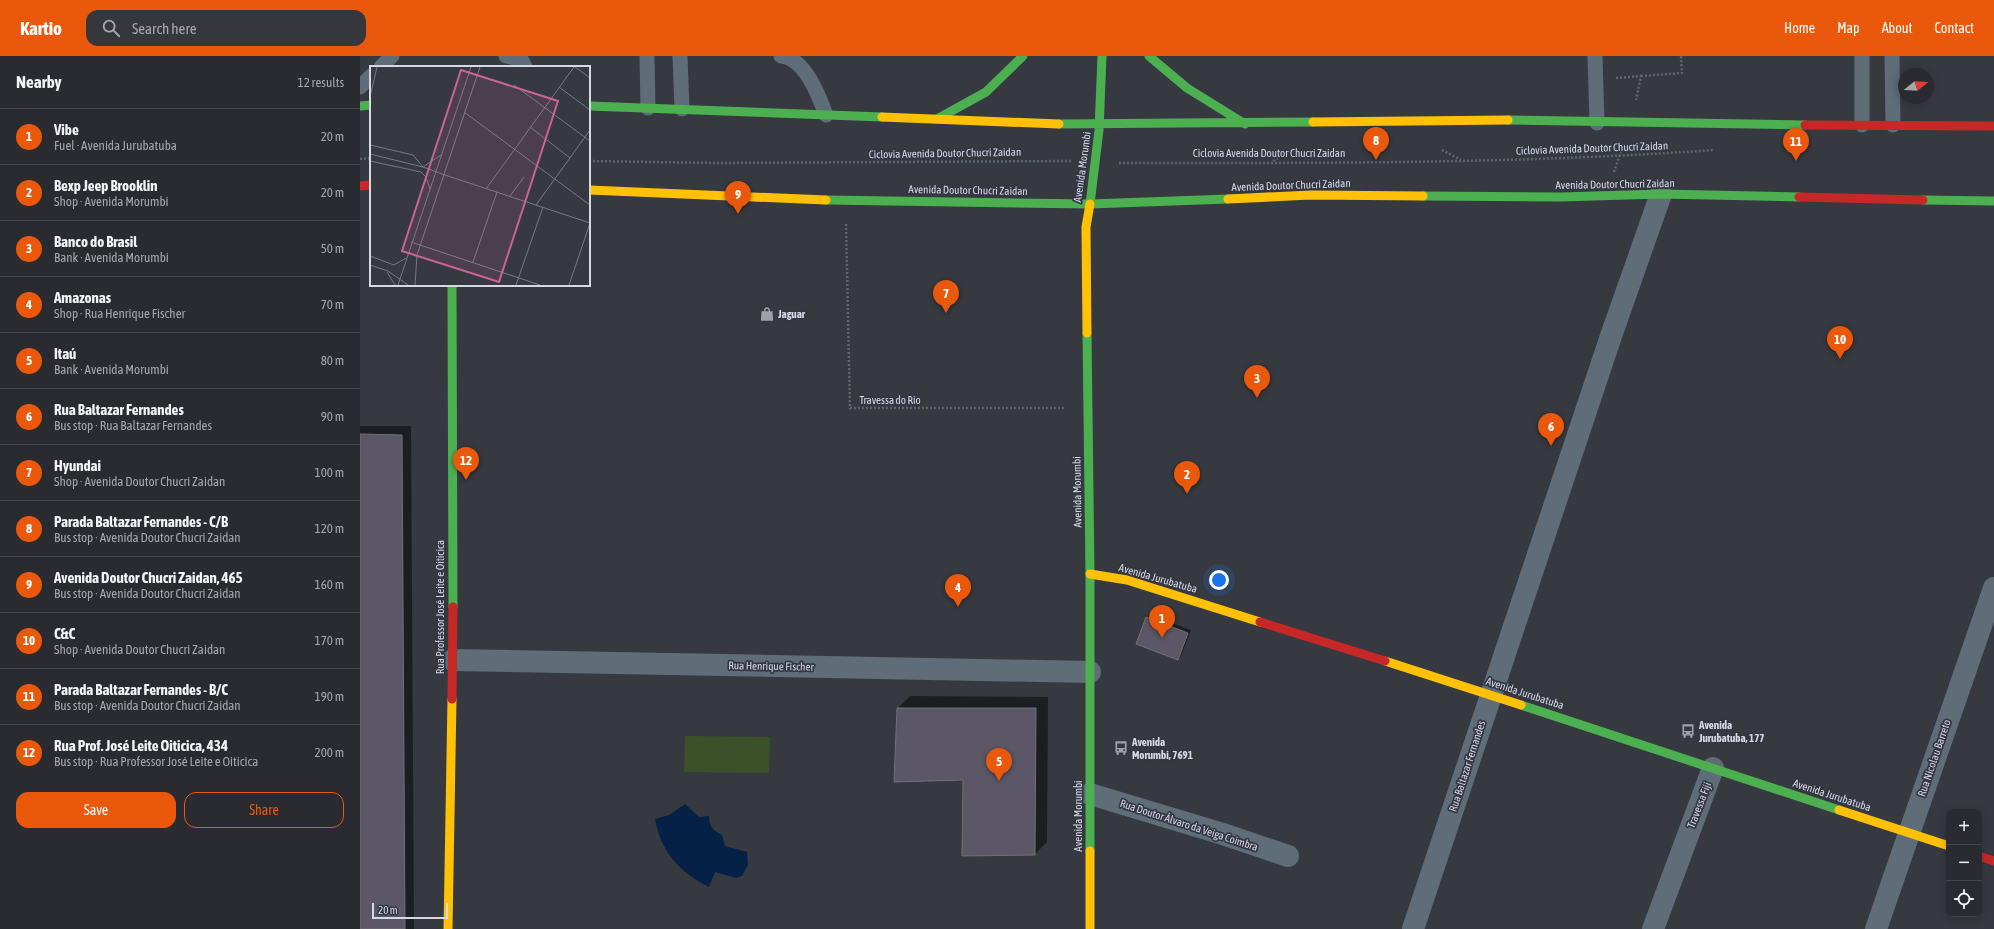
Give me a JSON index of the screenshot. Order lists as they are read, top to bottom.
{
  "streets": {
    "main road": [
      "Avenida Morumbi",
      "Avenida Doutor Chucri Zaidan",
      "Avenida Jurubatuba",
      "Rua Professor José Leite e Oiticica"
    ],
    "street": [
      "Rua Henrique Fischer",
      "Rua Nicolau Barreto",
      "Rua Baltazar Fernandes",
      "Travessa Fiji",
      "Rua Doutor Álvaro da Veiga Coimbra"
    ],
    "path": ["Ciclovia Avenida Doutor Chucri Zaidan", "Travessa do Rio"]
  },
  "crossings": [
    ["Ciclovia Avenida Doutor Chucri Zaidan", "Avenida Morumbi"],
    ["Avenida Morumbi", "Avenida Doutor Chucri Zaidan"],
    ["Avenida Morumbi", "Travessa do Rio"],
    ["Avenida Morumbi", "Avenida Jurubatuba"],
    ["Avenida Morumbi", "Rua Henrique Fischer"],
    ["Avenida Morumbi", "Rua Doutor Álvaro da Veiga Coimbra"],
    ["Avenida Doutor Chucri Zaidan", "Travessa do Rio"],
    ["Avenida Doutor Chucri Zaidan", "Rua Baltazar Fernandes"],
    ["Avenida Jurubatuba", "Rua Nicolau Barreto"],
    ["Avenida Jurubatuba", "Rua Baltazar Fernandes"],
    ["Avenida Jurubatuba", "Travessa Fiji"],
    ["Rua Professor José Leite e Oiticica", "Rua Henrique Fischer"]
  ],
  "places": {
    "shop": ["Jaguar"],
    "bus stop": ["Avenida Jurubatuba, 177", "Avenida Morumbi, 7691"]
  },
  "scale_bar": "20 m",
  "north": "right",
  "page": {
    "header": "Kartio",
    "search": "Search here",
    "nav": [
      "Home",
      "Map",
      "About",
      "Contact"
    ],
    "heading": ["Nearby", "12 results"],
    "list": [
      {
        "mark": "1",
        "name": "Vibe",
        "note": "Fuel · Avenida Jurubatuba",
        "value": "20 m"
      },
      {
        "mark": "2",
        "name": "Bexp Jeep Brooklin",
        "note": "Shop · Avenida Morumbi",
        "value": "20 m"
      },
      {
        "mark": "3",
        "name": "Banco do Brasil",
        "note": "Bank · Avenida Morumbi",
        "value": "50 m"
      },
      {
        "mark": "4",
        "name": "Amazonas",
        "note": "Shop · Rua Henrique Fischer",
        "value": "70 m"
      },
      {
        "mark": "5",
        "name": "Itaú",
        "note": "Bank · Avenida Morumbi",
        "value": "80 m"
      },
      {
        "mark": "6",
        "name": "Rua Baltazar Fernandes",
        "note": "Bus stop · Rua Baltazar Fernandes",
        "value": "90 m"
      },
      {
        "mark": "7",
        "name": "Hyundai",
        "note": "Shop · Avenida Doutor Chucri Zaidan",
        "value": "100 m"
      },
      {
        "mark": "8",
        "name": "Parada Baltazar Fernandes - C/B",
        "note": "Bus stop · Avenida Doutor Chucri Zaidan",
        "value": "120 m"
      },
      {
        "mark": "9",
        "name": "Avenida Doutor Chucri Zaidan, 465",
        "note": "Bus stop · Avenida Doutor Chucri Zaidan",
        "value": "160 m"
      },
      {
        "mark": "10",
        "name": "C&C",
        "note": "Shop · Avenida Doutor Chucri Zaidan",
        "value": "170 m"
      },
      {
        "mark": "11",
        "name": "Parada Baltazar Fernandes - B/C",
        "note": "Bus stop · Avenida Doutor Chucri Zaidan",
        "value": "190 m"
      },
      {
        "mark": "12",
        "name": "Rua Prof. José Leite Oiticica, 434",
        "note": "Bus stop · Rua Professor José Leite e Oiticica",
        "value": "200 m"
      }
    ],
    "pins": [
      "8",
      "11",
      "9",
      "7",
      "10",
      "3",
      "6",
      "12",
      "2",
      "4",
      "1",
      "5"
    ],
    "buttons": ["Save", "Share"],
    "map_buttons": ["+", "−"],
    "scale": "20 m"
  }
}
